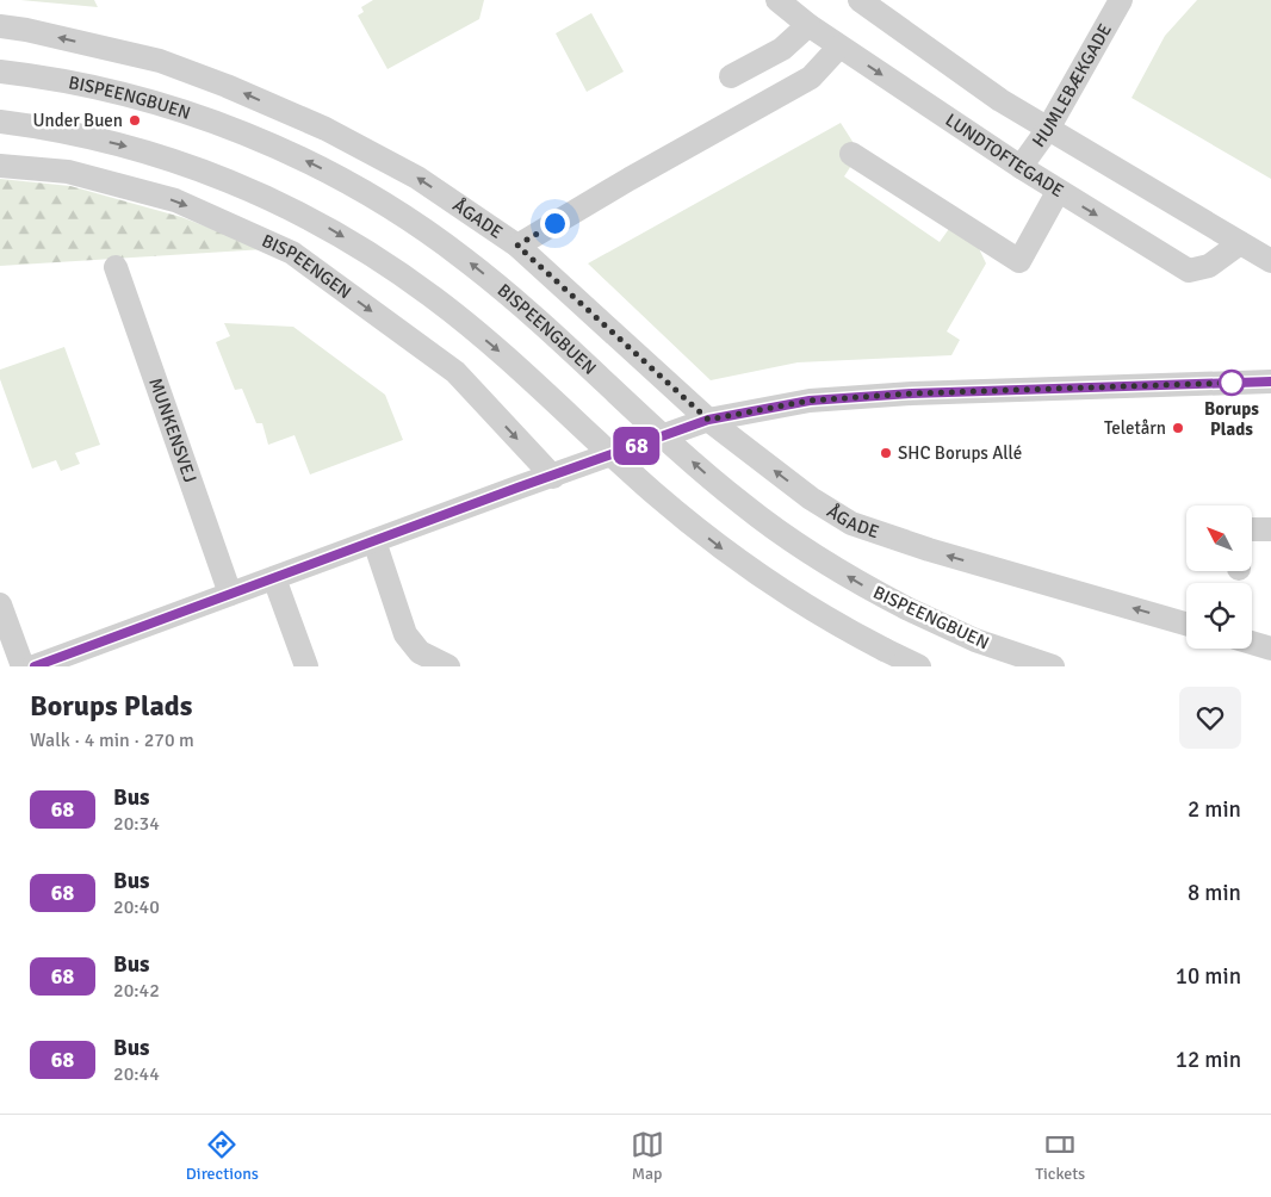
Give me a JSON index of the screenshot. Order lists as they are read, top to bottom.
{
  "streets": {
    "street": [
      "HUMLEBÆKGADE",
      "BISPEENGBUEN",
      "LUNDTOFTEGADE",
      "ÅGADE",
      "BISPEENGEN",
      "MUNKENSVEJ"
    ]
  },
  "crossings": [
    ["HUMLEBÆKGADE", "LUNDTOFTEGADE"]
  ],
  "places": [
    "Under Buen",
    "Borups Plads",
    "Teletårn",
    "SHC Borups Allé"
  ],
  "lines": ["bus line 68"],
  "north": "top left",
  "page": {
    "on_map": "68",
    "heading": ["Borups Plads", "Walk · 4 min · 270 m"],
    "list": [
      {
        "mark": "68",
        "name": "Bus",
        "note": "20:34",
        "value": "2 min"
      },
      {
        "mark": "68",
        "name": "Bus",
        "note": "20:40",
        "value": "8 min"
      },
      {
        "mark": "68",
        "name": "Bus",
        "note": "20:42",
        "value": "10 min"
      },
      {
        "mark": "68",
        "name": "Bus",
        "note": "20:44",
        "value": "12 min"
      }
    ],
    "tabs": ["Directions", "Map", "Tickets"]
  }
}
